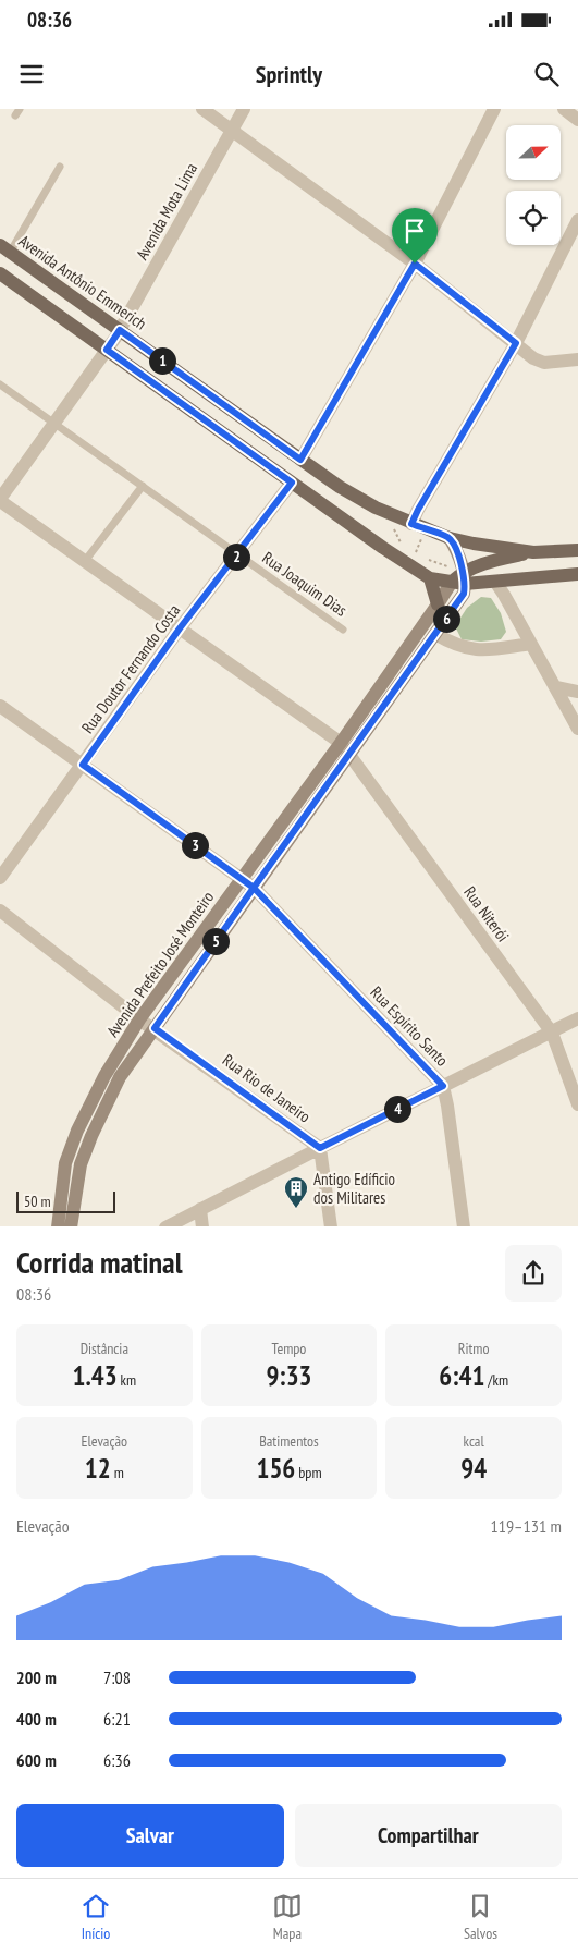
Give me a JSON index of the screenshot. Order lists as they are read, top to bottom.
{
  "streets": {
    "main road": ["Avenida Antônio Emmerich", "Avenida Prefeito José Monteiro"],
    "street": [
      "Avenida Mota Lima",
      "Rua Doutor Fernando Costa",
      "Rua Niterói",
      "Rua Espírito Santo",
      "Rua Rio de Janeiro"
    ],
    "lane": ["Rua Joaquim Dias"]
  },
  "crossings": [
    ["Avenida Mota Lima", "Avenida Antônio Emmerich"],
    ["Avenida Mota Lima", "Rua Joaquim Dias"],
    ["Avenida Mota Lima", "Rua Niterói"],
    ["Rua Joaquim Dias", "Rua Doutor Fernando Costa"],
    ["Rua Doutor Fernando Costa", "Rua Niterói"],
    ["Rua Doutor Fernando Costa", "Rua Espírito Santo"],
    ["Rua Niterói", "Avenida Prefeito José Monteiro"],
    ["Avenida Prefeito José Monteiro", "Rua Espírito Santo"],
    ["Avenida Prefeito José Monteiro", "Rua Rio de Janeiro"]
  ],
  "places": {
    "building": ["Antigo Edíficio dos Militares"]
  },
  "scale_bar": "50 m",
  "north": "right",
  "page": {
    "status": "08:36",
    "header": "Sprintly",
    "pins": [
      "1",
      "2",
      "6",
      "3",
      "5",
      "4"
    ],
    "scale": "50 m",
    "heading": ["Corrida matinal", "08:36"],
    "stats": [
      ["Distância", "1.43 km"],
      ["Tempo", "9:33"],
      ["Ritmo", "6:41 /km"],
      ["Elevação", "12 m"],
      ["Batimentos", "156 bpm"],
      ["kcal", "94"]
    ],
    "chart": ["Elevação", "119–131 m"],
    "list": [
      {
        "name": "200 m",
        "note": "7:08"
      },
      {
        "name": "400 m",
        "note": "6:21"
      },
      {
        "name": "600 m",
        "note": "6:36"
      }
    ],
    "buttons": ["Salvar", "Compartilhar"],
    "tabs": ["Início", "Mapa", "Salvos"]
  }
}
